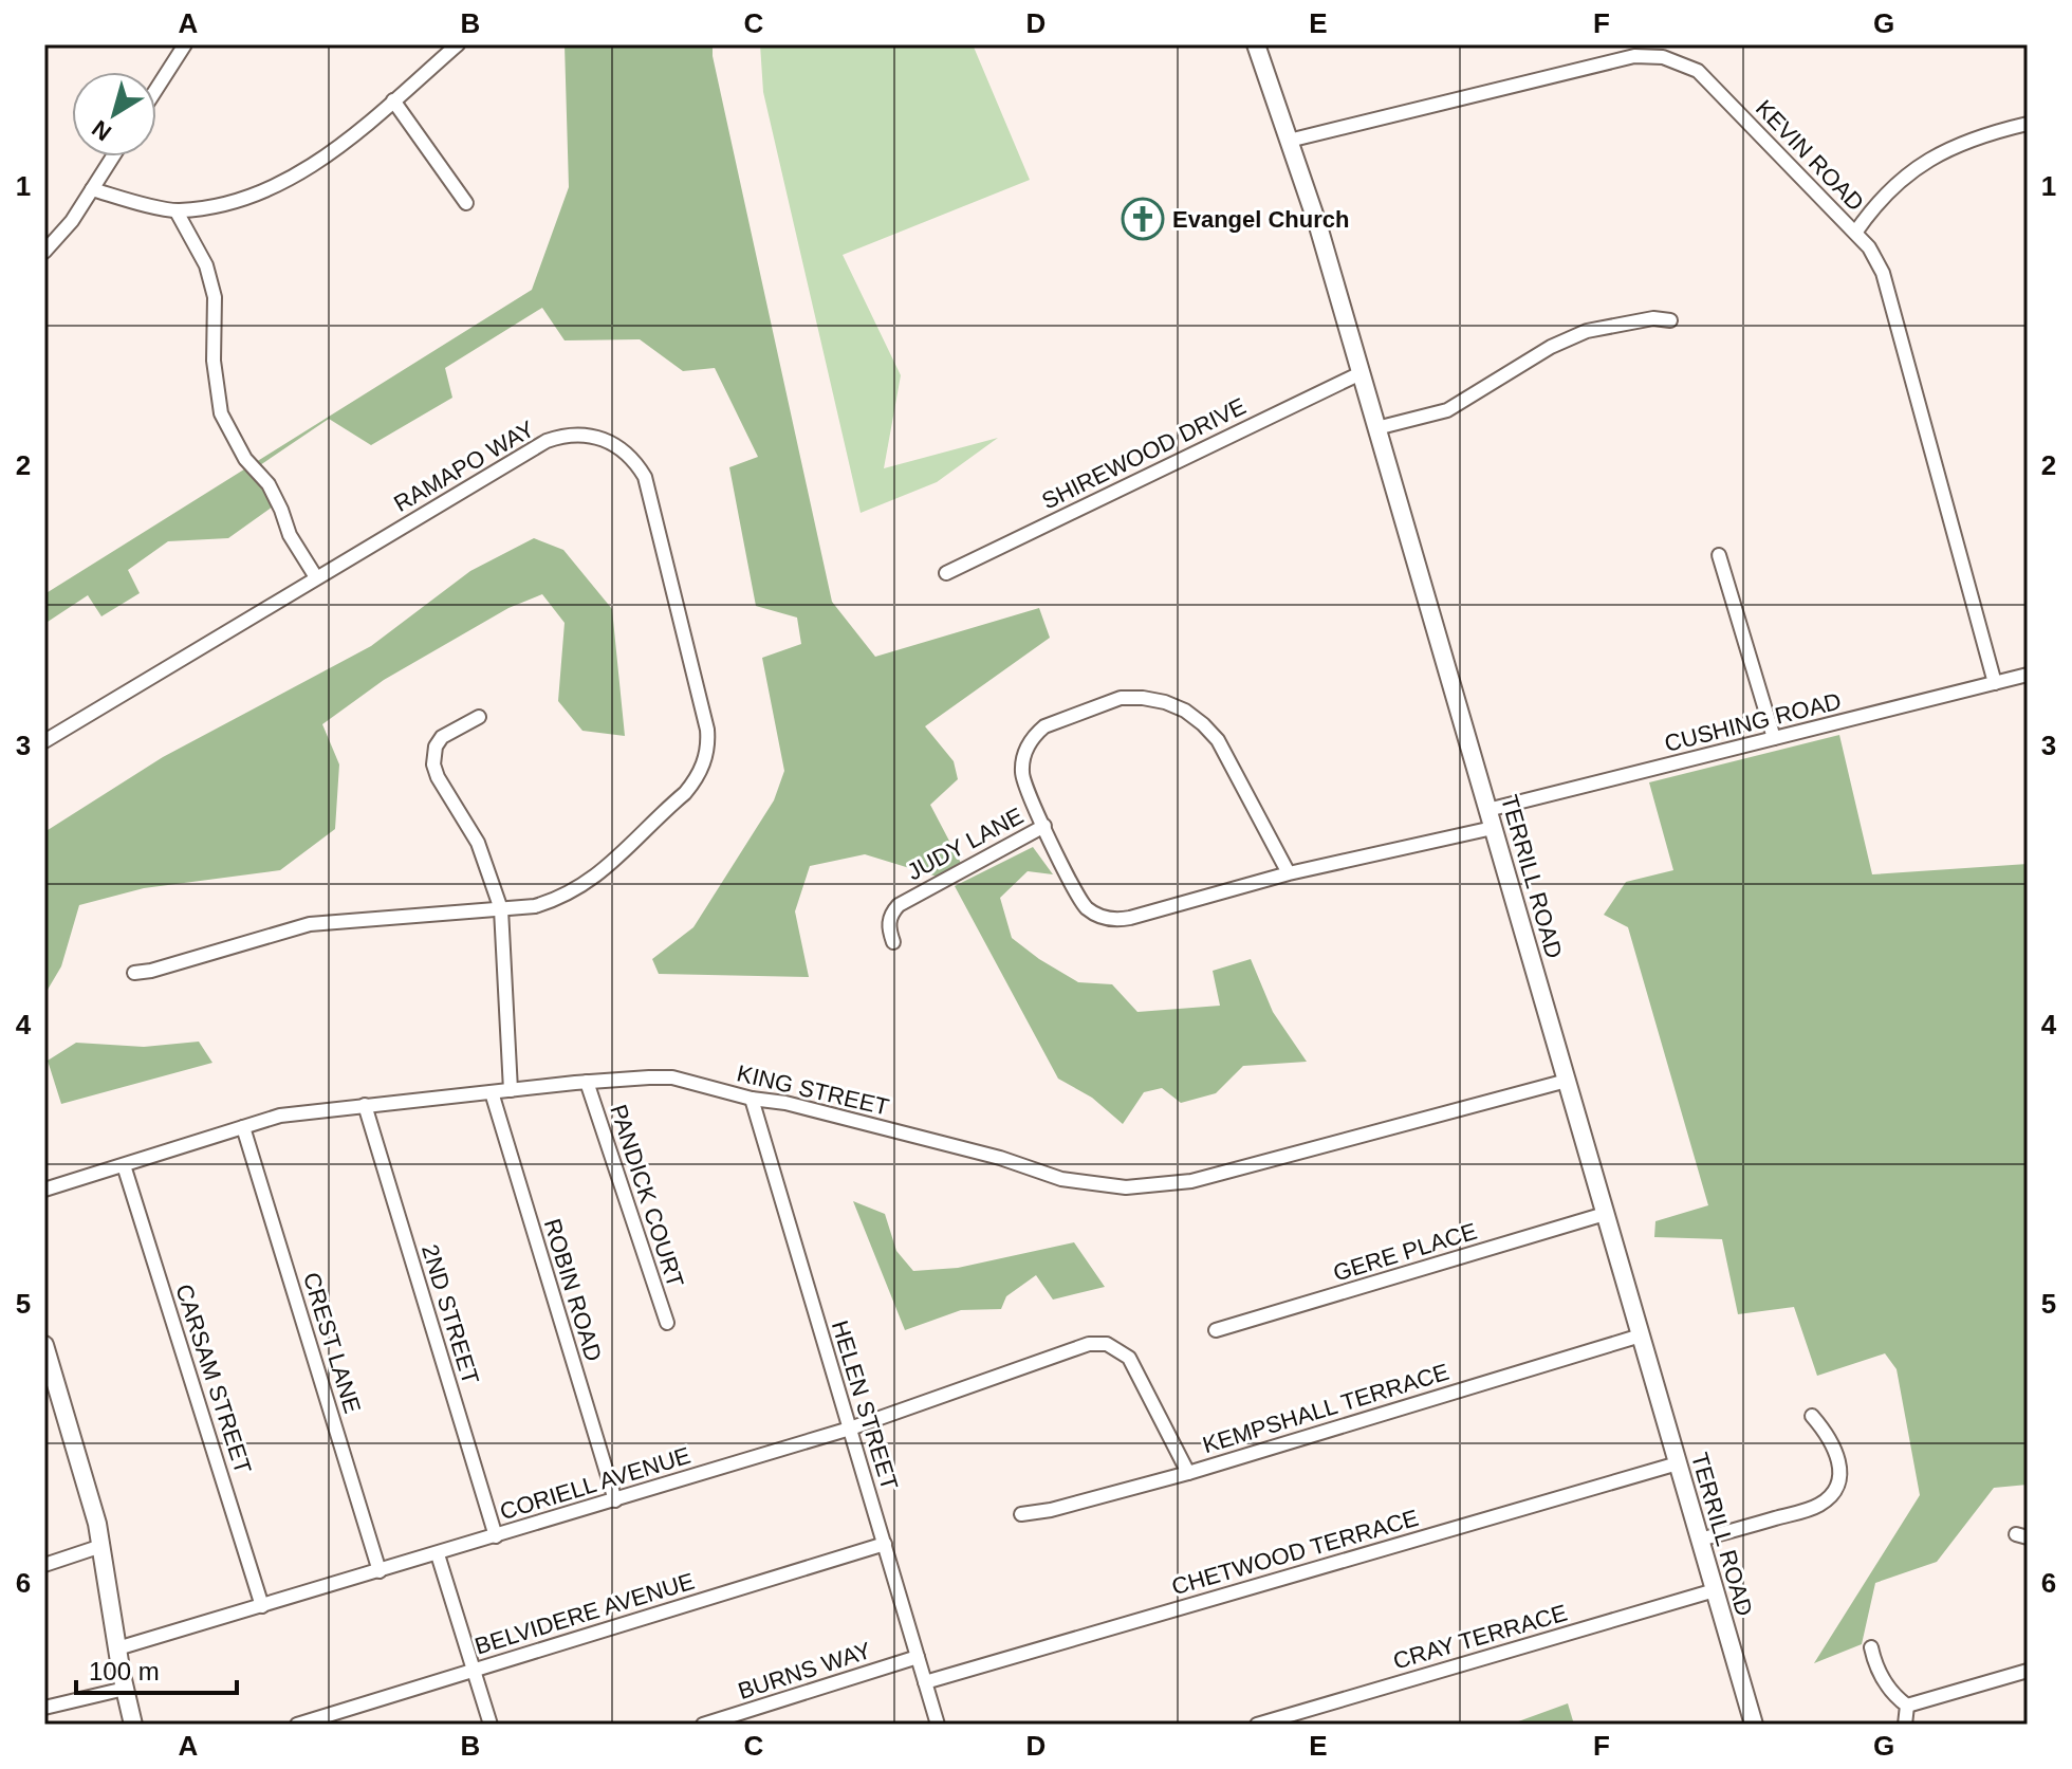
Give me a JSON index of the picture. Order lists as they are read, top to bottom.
{
  "streets": {
    "street": [
      "KEVIN ROAD",
      "SHIREWOOD DRIVE",
      "RAMAPO WAY",
      "CUSHING ROAD",
      "JUDY LANE",
      "TERRILL ROAD",
      "KING STREET",
      "PANDICK COURT",
      "GERE PLACE",
      "ROBIN ROAD",
      "2ND STREET",
      "CREST LANE",
      "CARSAM STREET",
      "HELEN STREET",
      "KEMPSHALL TERRACE",
      "CORIELL AVENUE",
      "CHETWOOD TERRACE",
      "BELVIDERE AVENUE",
      "CRAY TERRACE",
      "BURNS WAY"
    ]
  },
  "crossings": [
    ["KEVIN ROAD", "CUSHING ROAD"],
    ["KEVIN ROAD", "TERRILL ROAD"],
    ["SHIREWOOD DRIVE", "TERRILL ROAD"],
    ["CUSHING ROAD", "TERRILL ROAD"],
    ["TERRILL ROAD", "KING STREET"],
    ["TERRILL ROAD", "GERE PLACE"],
    ["TERRILL ROAD", "KEMPSHALL TERRACE"],
    ["TERRILL ROAD", "CHETWOOD TERRACE"],
    ["TERRILL ROAD", "CRAY TERRACE"],
    ["KING STREET", "PANDICK COURT"],
    ["KING STREET", "ROBIN ROAD"],
    ["KING STREET", "2ND STREET"],
    ["KING STREET", "CREST LANE"],
    ["KING STREET", "CARSAM STREET"],
    ["KING STREET", "HELEN STREET"],
    ["ROBIN ROAD", "CORIELL AVENUE"],
    ["2ND STREET", "CORIELL AVENUE"],
    ["CREST LANE", "CORIELL AVENUE"],
    ["CARSAM STREET", "CORIELL AVENUE"],
    ["HELEN STREET", "CORIELL AVENUE"],
    ["HELEN STREET", "CHETWOOD TERRACE"],
    ["HELEN STREET", "BELVIDERE AVENUE"],
    ["HELEN STREET", "BURNS WAY"],
    ["KEMPSHALL TERRACE", "CORIELL AVENUE"]
  ],
  "places": {
    "church": ["Evangel Church"]
  },
  "scale_bar": "100 m",
  "north": "bottom left",
  "grid": {
    "columns": [
      "A",
      "B",
      "C",
      "D",
      "E",
      "F",
      "G"
    ],
    "rows": [
      "1",
      "2",
      "3",
      "4",
      "5",
      "6"
    ]
  }
}
